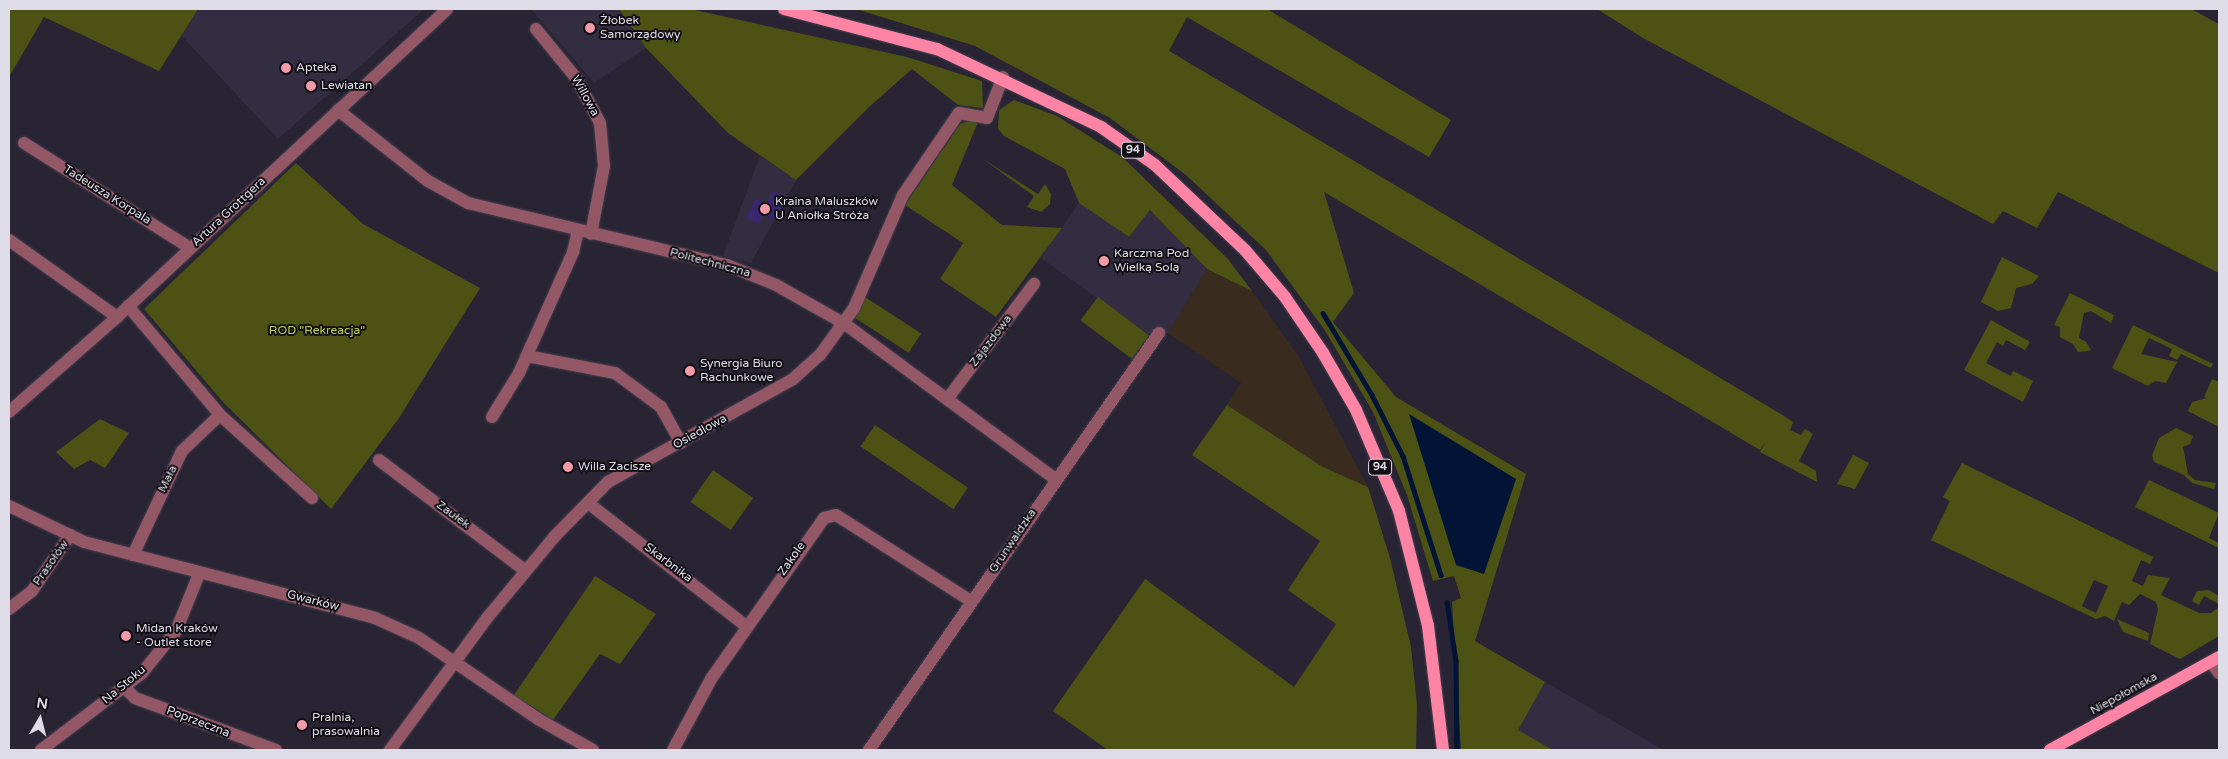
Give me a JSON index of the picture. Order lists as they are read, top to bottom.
{
  "streets": {
    "main road": ["94", "Niepołomska"],
    "street": [
      "Willowa",
      "Tadeusza Korpala",
      "Artura Grottgera",
      "Politechniczna",
      "Zajazdowa",
      "Osiedlowa",
      "Mała",
      "Zaułek",
      "Grunwaldzka",
      "Zakole",
      "Prasołów",
      "Skarbnika",
      "Gwarków",
      "Na Stoku",
      "Poprzeczna"
    ]
  },
  "crossings": [
    ["Willowa", "Politechniczna"],
    ["94", "Osiedlowa"],
    ["Tadeusza Korpala", "Artura Grottgera"],
    ["Artura Grottgera", "Politechniczna"],
    ["Politechniczna", "Zajazdowa"],
    ["Politechniczna", "Osiedlowa"],
    ["Politechniczna", "Grunwaldzka"],
    ["Osiedlowa", "Zaułek"],
    ["Osiedlowa", "Skarbnika"],
    ["Osiedlowa", "Gwarków"],
    ["Mała", "Gwarków"],
    ["Grunwaldzka", "Zakole"],
    ["Zakole", "Skarbnika"],
    ["Prasołów", "Gwarków"],
    ["Gwarków", "Na Stoku"],
    ["Na Stoku", "Poprzeczna"]
  ],
  "parks": ["ROD \"Rekreacja\""],
  "places": [
    "Żłobek Samorządowy",
    "Apteka",
    "Lewiatan",
    "Kraina Maluszków U Aniołka Stróża",
    "Karczma Pod Wielką Solą",
    "Synergia Biuro Rachunkowe",
    "Willa Zacisze",
    "Midan Kraków - Outlet store",
    "Pralnia, prasowalnia"
  ],
  "north": "top"
}
